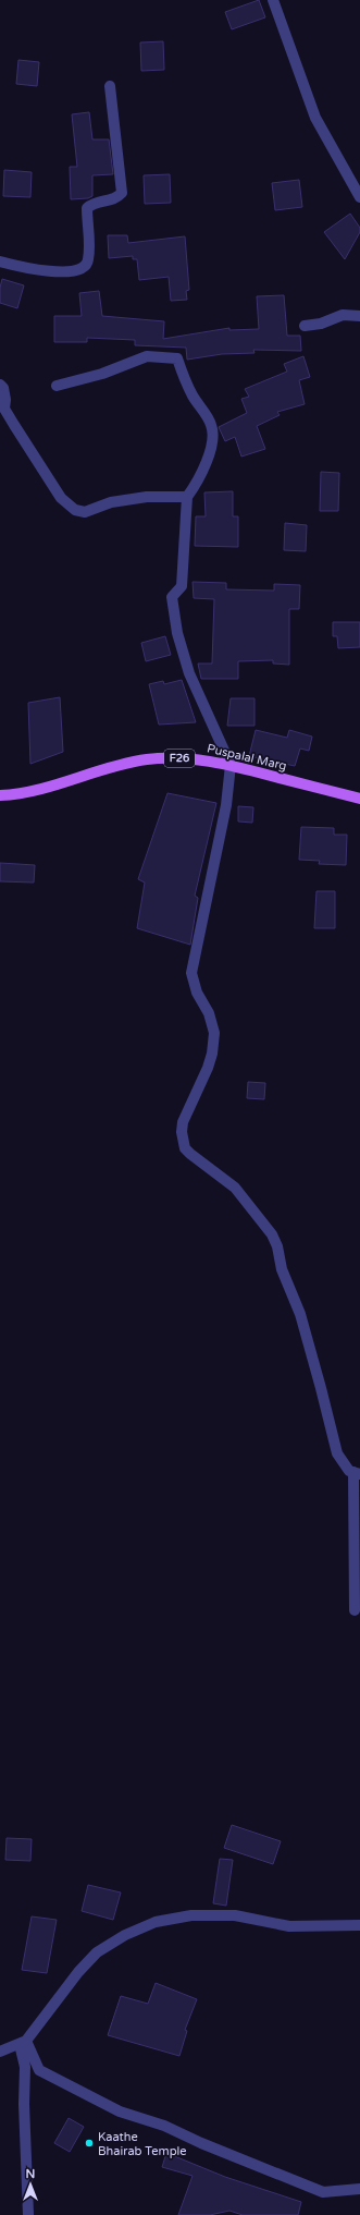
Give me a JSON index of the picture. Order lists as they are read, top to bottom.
{
  "streets": {
    "main road": ["Puspalal Marg", "F26"]
  },
  "places": ["Kaathe Bhairab Temple"],
  "north": "top"
}
